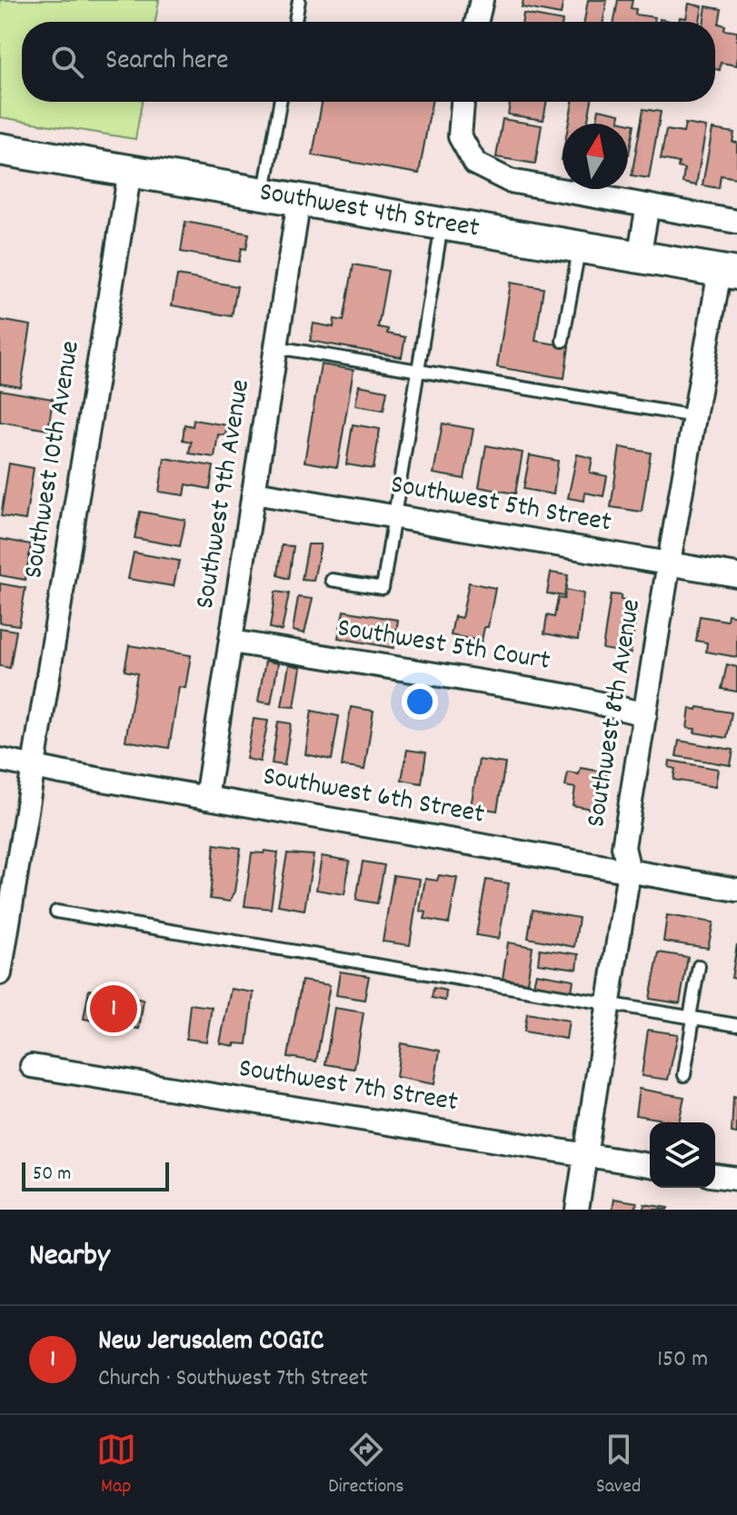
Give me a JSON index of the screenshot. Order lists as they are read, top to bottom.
{
  "streets": {
    "street": [
      "Southwest 4th Street",
      "Southwest 10th Avenue",
      "Southwest 9th Avenue",
      "Southwest 5th Street",
      "Southwest 5th Court",
      "Southwest 8th Avenue",
      "Southwest 6th Street",
      "Southwest 7th Street"
    ]
  },
  "crossings": [
    ["Southwest 4th Street", "Southwest 10th Avenue"],
    ["Southwest 4th Street", "Southwest 9th Avenue"],
    ["Southwest 4th Street", "Southwest 8th Avenue"],
    ["Southwest 10th Avenue", "Southwest 6th Street"],
    ["Southwest 9th Avenue", "Southwest 5th Street"],
    ["Southwest 9th Avenue", "Southwest 5th Court"],
    ["Southwest 9th Avenue", "Southwest 6th Street"],
    ["Southwest 5th Street", "Southwest 8th Avenue"],
    ["Southwest 5th Court", "Southwest 8th Avenue"],
    ["Southwest 8th Avenue", "Southwest 6th Street"],
    ["Southwest 8th Avenue", "Southwest 7th Street"]
  ],
  "scale_bar": "50 m",
  "north": "top",
  "page": {
    "search": "Search here",
    "pins": "1",
    "scale": "50 m",
    "heading": "Nearby",
    "list": [
      {
        "mark": "1",
        "name": "New Jerusalem COGIC",
        "note": "Church · Southwest 7th Street",
        "value": "150 m"
      }
    ],
    "nav": ["Map", "Directions", "Saved"]
  }
}
